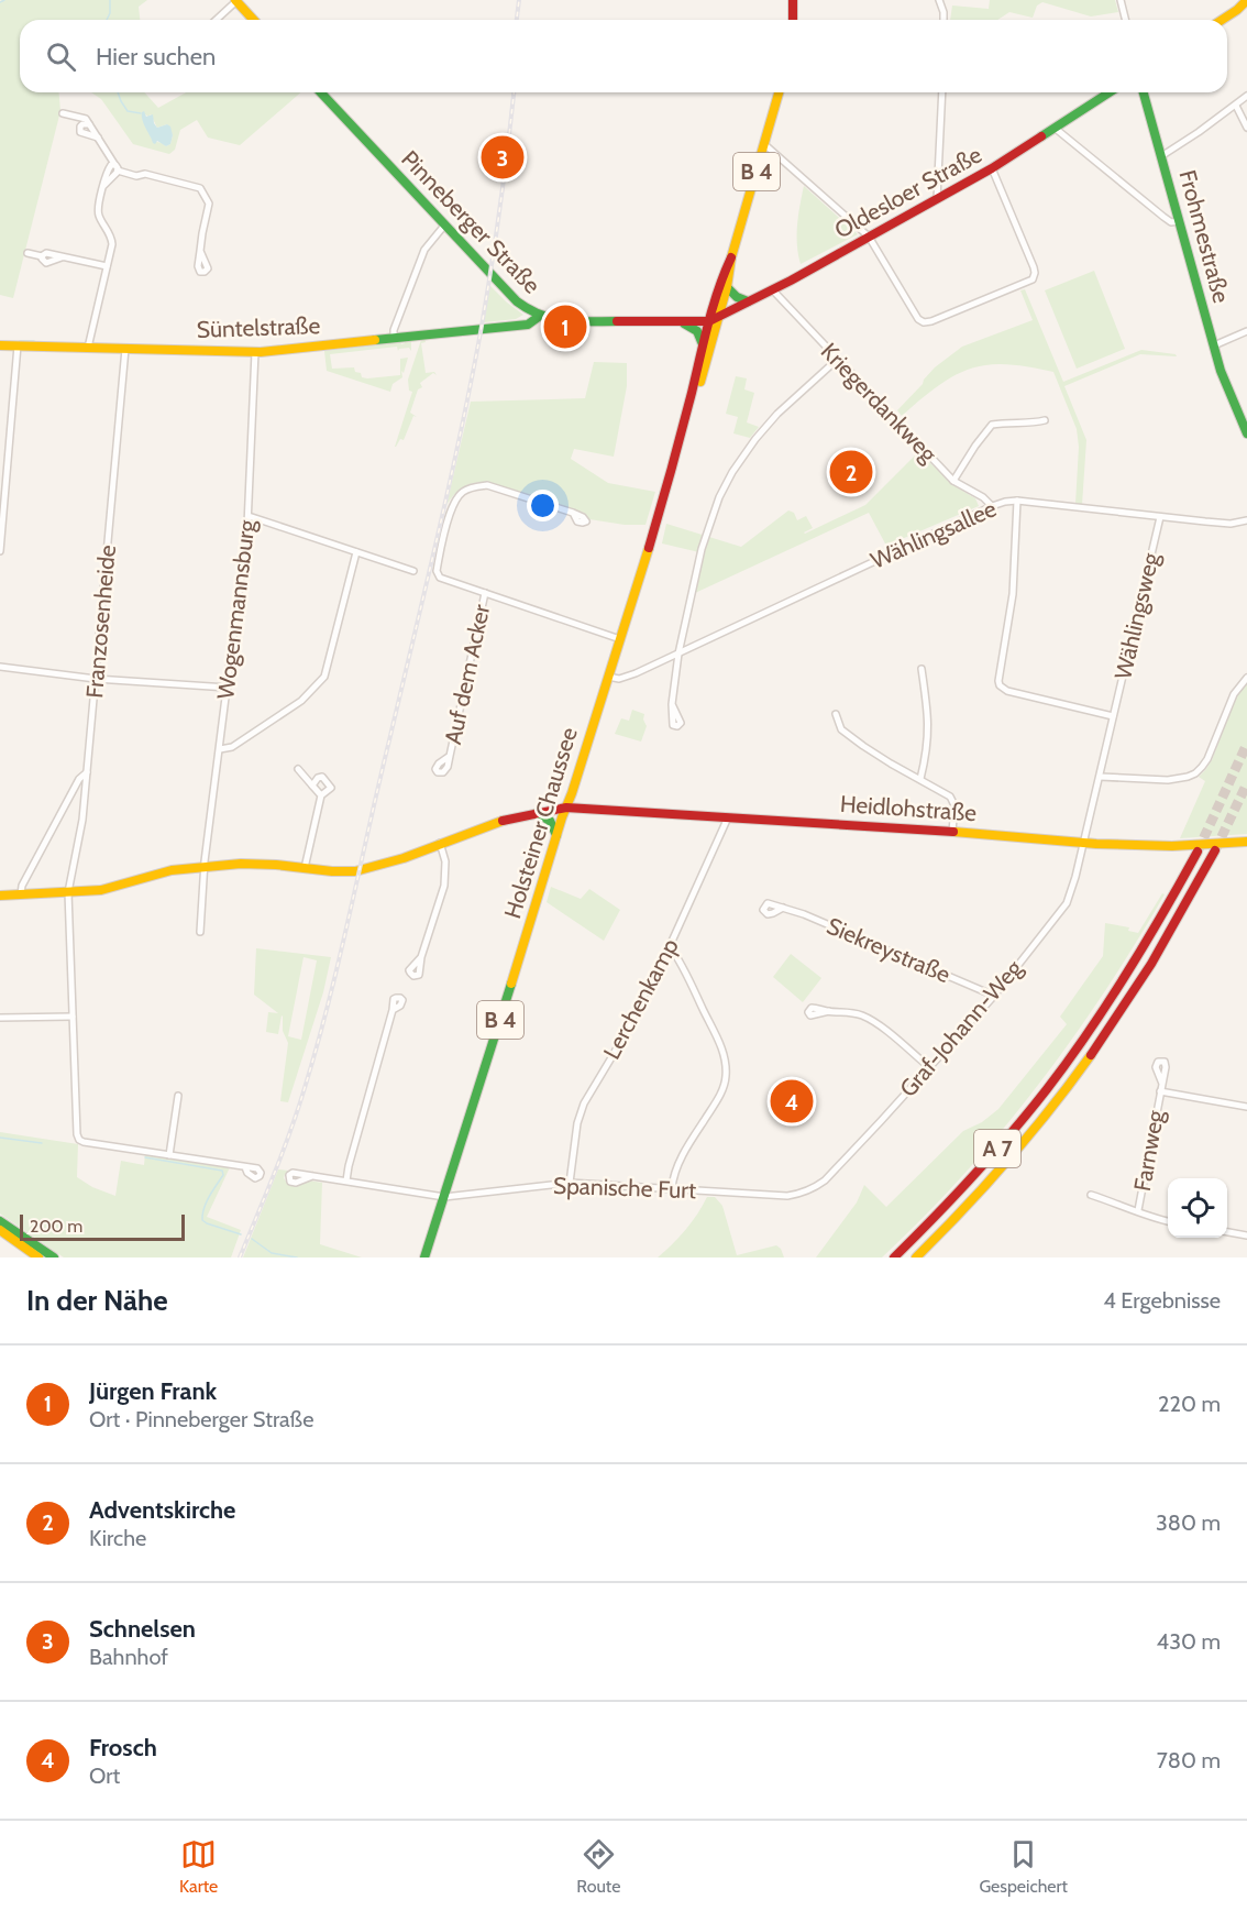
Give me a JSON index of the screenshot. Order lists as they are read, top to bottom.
{
  "streets": {
    "main road": [
      "B 4",
      "Oldesloer Straße",
      "Pinneberger Straße",
      "Frohmestraße",
      "Süntelstraße",
      "Heidlohstraße",
      "Holsteiner Chaussee",
      "A 7"
    ],
    "street": [
      "Kriegerdankweg",
      "Wählingsallee",
      "Wogenmannsburg",
      "Wählingsweg",
      "Franzosenheide",
      "Auf dem Acker",
      "Siekreystraße",
      "Lerchenkamp",
      "Graf-Johann-Weg",
      "Farnweg",
      "Spanische Furt"
    ]
  },
  "crossings": [
    ["Oldesloer Straße", "Pinneberger Straße"],
    ["Oldesloer Straße", "Kriegerdankweg"],
    ["Oldesloer Straße", "Holsteiner Chaussee"],
    ["Pinneberger Straße", "Süntelstraße"],
    ["Pinneberger Straße", "Holsteiner Chaussee"],
    ["Süntelstraße", "Wogenmannsburg"],
    ["Süntelstraße", "Franzosenheide"],
    ["Kriegerdankweg", "Wählingsallee"],
    ["Wählingsallee", "Wählingsweg"],
    ["Wählingsallee", "Holsteiner Chaussee"],
    ["Wogenmannsburg", "Heidlohstraße"],
    ["Wählingsweg", "Heidlohstraße"],
    ["Wählingsweg", "Graf-Johann-Weg"],
    ["Franzosenheide", "Heidlohstraße"],
    ["Heidlohstraße", "Holsteiner Chaussee"],
    ["Heidlohstraße", "Lerchenkamp"],
    ["Heidlohstraße", "Graf-Johann-Weg"],
    ["Holsteiner Chaussee", "Spanische Furt"],
    ["Siekreystraße", "Graf-Johann-Weg"],
    ["Lerchenkamp", "Spanische Furt"],
    ["Graf-Johann-Weg", "Spanische Furt"]
  ],
  "scale_bar": "200 m",
  "page": {
    "search": "Hier suchen",
    "pins": [
      "3",
      "1",
      "2",
      "4"
    ],
    "scale": "200 m",
    "heading": ["In der Nähe", "4 Ergebnisse"],
    "list": [
      {
        "mark": "1",
        "name": "Jürgen Frank",
        "note": "Ort · Pinneberger Straße",
        "value": "220 m"
      },
      {
        "mark": "2",
        "name": "Adventskirche",
        "note": "Kirche",
        "value": "380 m"
      },
      {
        "mark": "3",
        "name": "Schnelsen",
        "note": "Bahnhof",
        "value": "430 m"
      },
      {
        "mark": "4",
        "name": "Frosch",
        "note": "Ort",
        "value": "780 m"
      }
    ],
    "nav": ["Karte", "Route", "Gespeichert"]
  }
}
